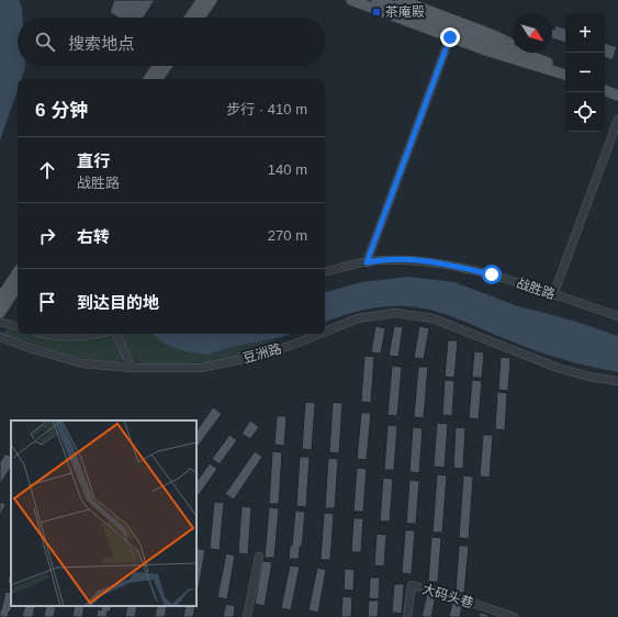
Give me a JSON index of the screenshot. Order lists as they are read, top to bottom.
{
  "streets": {
    "street": ["战胜路", "豆洲路", "大码头巷"]
  },
  "places": {
    "transit": ["茶庵殿"]
  },
  "north": "bottom right",
  "page": {
    "map_buttons": ["+", "−"],
    "search": "搜索地点",
    "heading": ["6 分钟", "步行 · 410 m"],
    "list": [
      ["直行", "战胜路", "140 m"],
      ["右转", "270 m"],
      "到达目的地"
    ]
  }
}
